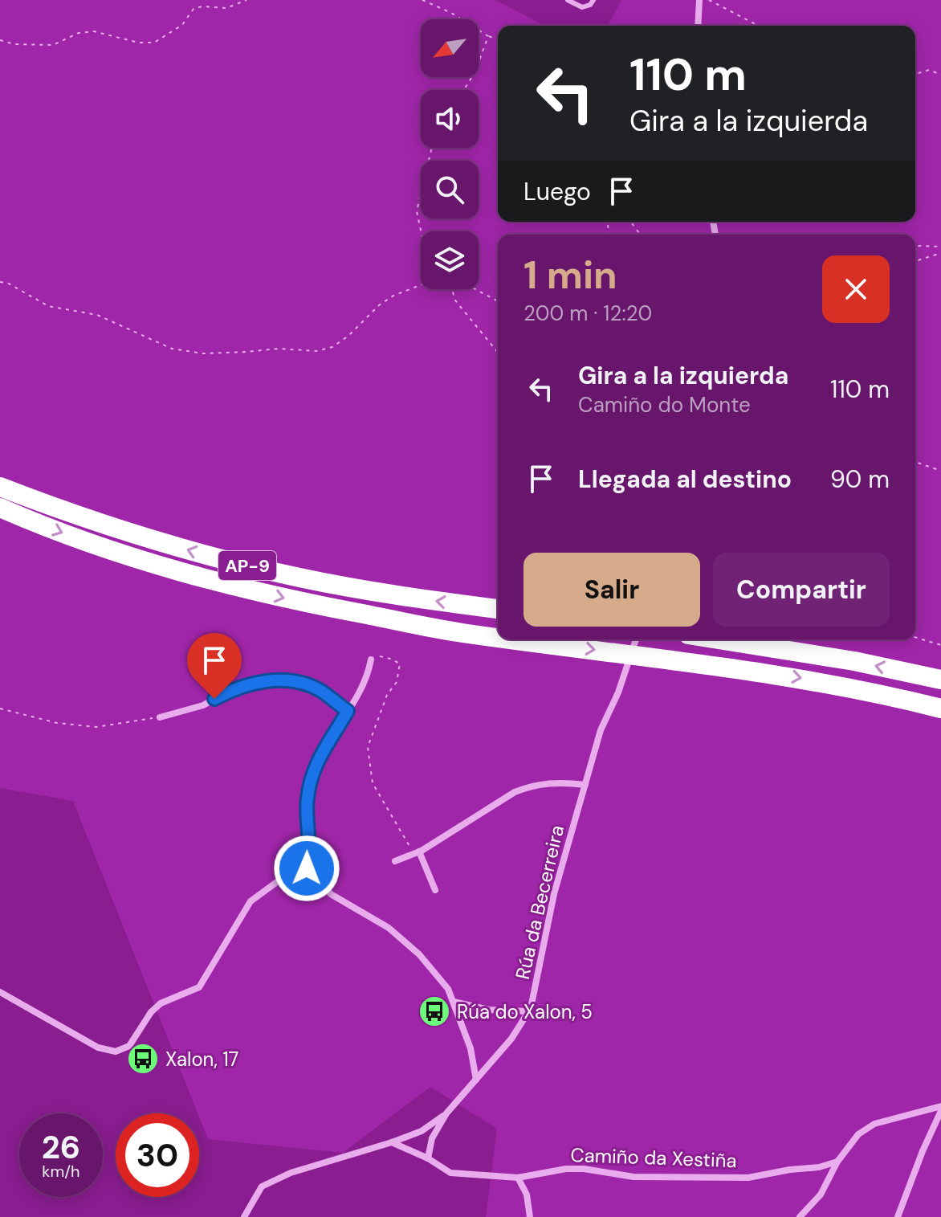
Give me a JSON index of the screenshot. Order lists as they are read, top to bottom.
{
  "streets": {
    "highway": ["AP-9"],
    "street": ["Rúa da Becerreira", "Camiño da Xestiña"]
  },
  "crossings": [
    ["Rúa da Becerreira", "Camiño da Xestiña"]
  ],
  "places": {
    "bus stop": ["Rúa do Xalon, 5", "Xalon, 17"]
  },
  "north": "bottom left",
  "page": {
    "turn": ["110 m", "Gira a la izquierda"],
    "then": "Luego",
    "heading": ["1 min", "200 m · 12:20"],
    "list": [
      {
        "name": "Gira a la izquierda",
        "note": "Camiño do Monte",
        "value": "110 m"
      },
      {
        "name": "Llegada al destino",
        "value": "90 m"
      }
    ],
    "buttons": ["Salir", "Compartir"],
    "speed": "26 km/h",
    "limit": "30"
  }
}
